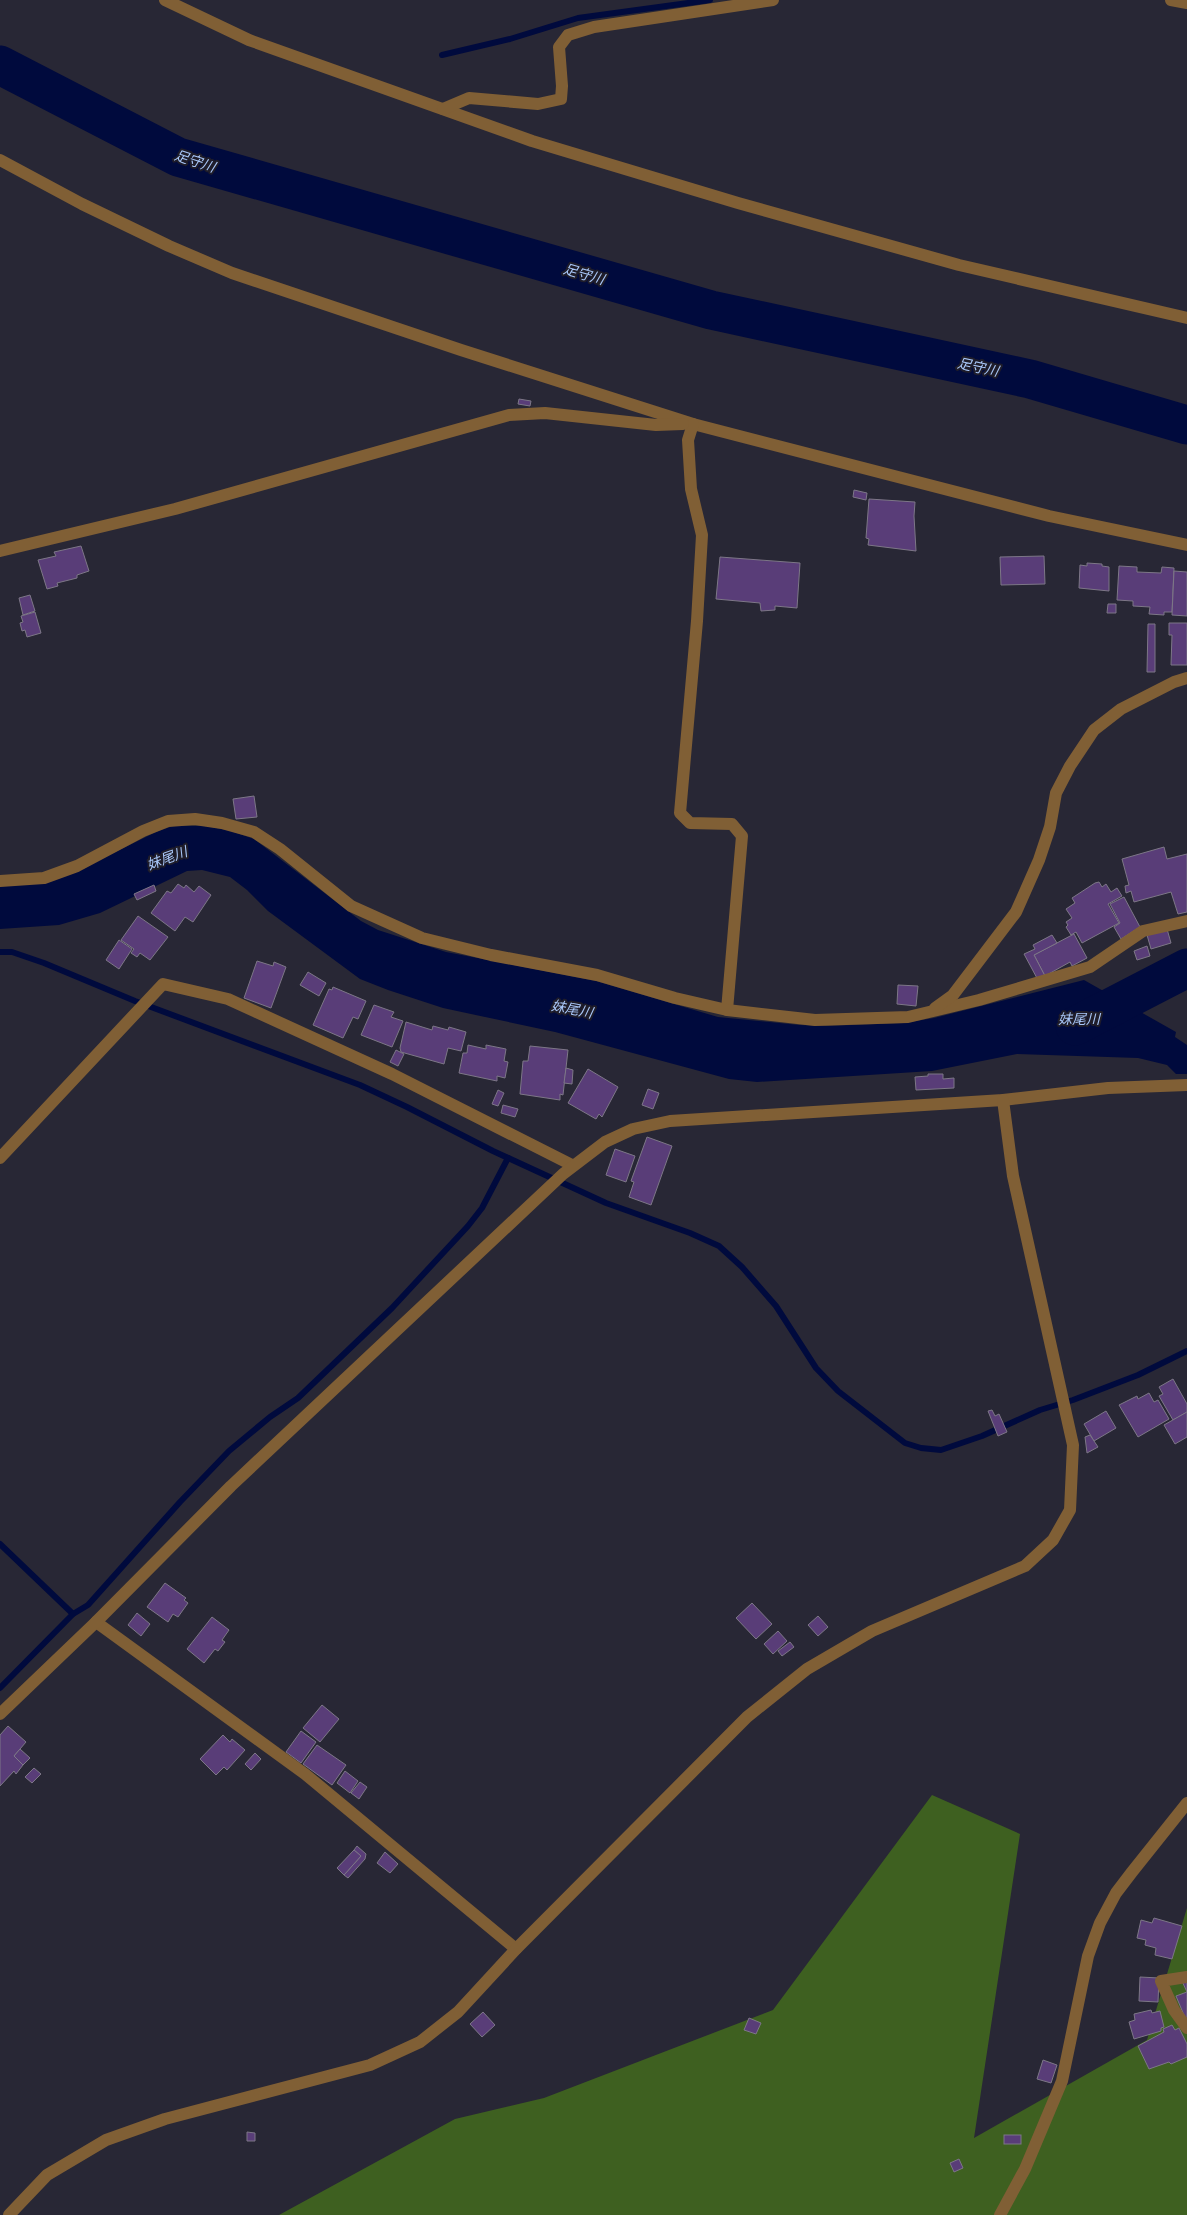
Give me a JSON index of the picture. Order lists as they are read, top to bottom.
{
  "water": ["足守川", "妹尾川"]
}
